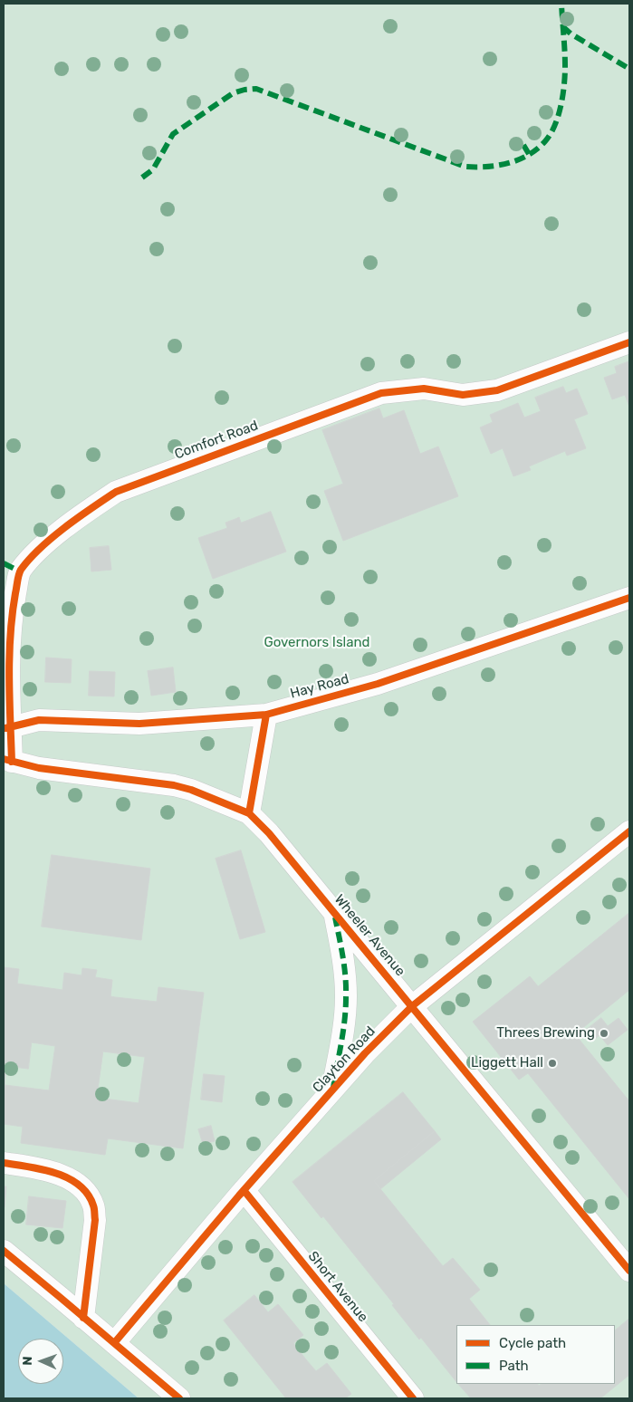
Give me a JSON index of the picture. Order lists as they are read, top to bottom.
{
  "streets": {
    "street": [
      "Comfort Road",
      "Hay Road",
      "Wheeler Avenue",
      "Clayton Road",
      "Short Avenue"
    ]
  },
  "crossings": [
    ["Comfort Road", "Hay Road"],
    ["Comfort Road", "Wheeler Avenue"],
    ["Wheeler Avenue", "Clayton Road"],
    ["Clayton Road", "Short Avenue"]
  ],
  "parks": ["Governors Island"],
  "places": ["Threes Brewing", "Liggett Hall"],
  "legend": ["Cycle path", "Path"],
  "north": "left"
}
